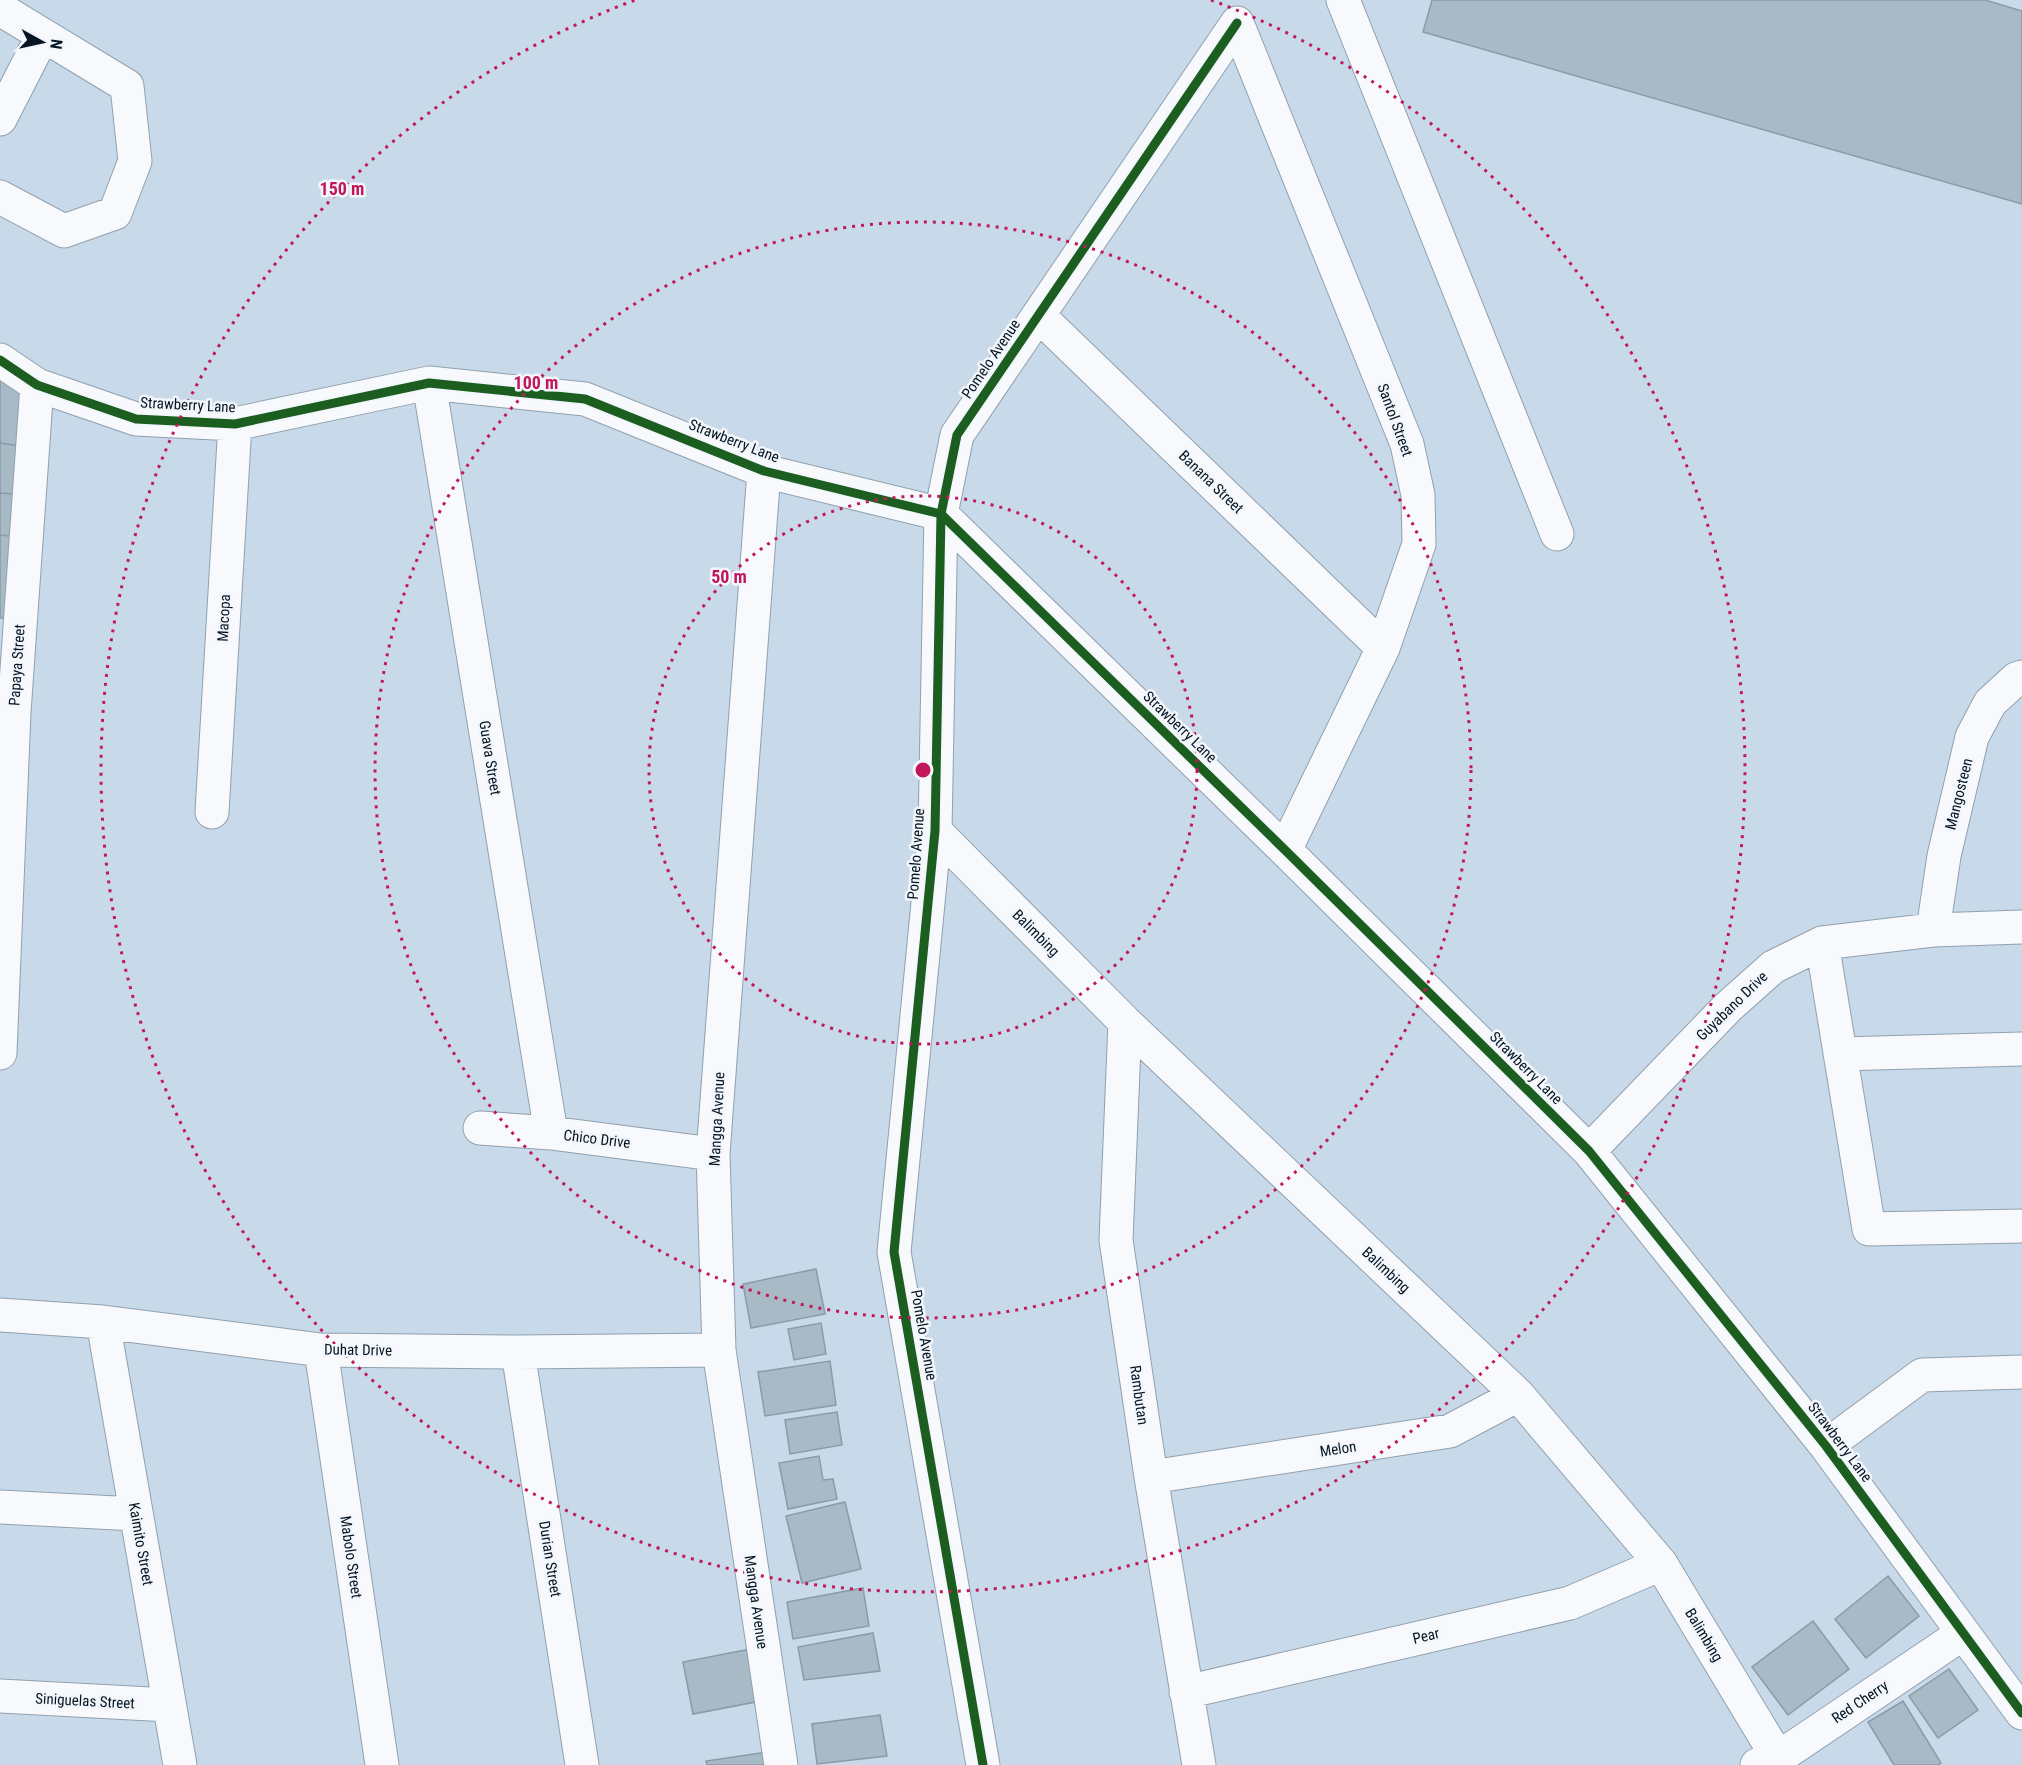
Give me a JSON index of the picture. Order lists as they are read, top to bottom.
{
  "streets": {
    "street": [
      "Pomelo Avenue",
      "Strawberry Lane",
      "Santol Street",
      "Banana Street",
      "Macopa",
      "Papaya Street",
      "Guava Street",
      "Mangosteen",
      "Balimbing",
      "Guyabano Drive",
      "Mangga Avenue",
      "Chico Drive",
      "Duhat Drive",
      "Rambutan",
      "Melon",
      "Kaimito Street",
      "Mabolo Street",
      "Durian Street",
      "Pear",
      "Siniguelas Street",
      "Red Cherry"
    ]
  },
  "crossings": [
    ["Pomelo Avenue", "Strawberry Lane"],
    ["Pomelo Avenue", "Santol Street"],
    ["Pomelo Avenue", "Banana Street"],
    ["Pomelo Avenue", "Balimbing"],
    ["Strawberry Lane", "Santol Street"],
    ["Strawberry Lane", "Macopa"],
    ["Strawberry Lane", "Papaya Street"],
    ["Strawberry Lane", "Guava Street"],
    ["Strawberry Lane", "Guyabano Drive"],
    ["Strawberry Lane", "Mangga Avenue"],
    ["Strawberry Lane", "Red Cherry"],
    ["Santol Street", "Banana Street"],
    ["Guava Street", "Chico Drive"],
    ["Mangosteen", "Guyabano Drive"],
    ["Balimbing", "Rambutan"],
    ["Balimbing", "Melon"],
    ["Balimbing", "Pear"],
    ["Balimbing", "Red Cherry"],
    ["Mangga Avenue", "Chico Drive"],
    ["Mangga Avenue", "Duhat Drive"],
    ["Duhat Drive", "Kaimito Street"],
    ["Duhat Drive", "Mabolo Street"],
    ["Duhat Drive", "Durian Street"],
    ["Rambutan", "Melon"],
    ["Rambutan", "Pear"],
    ["Kaimito Street", "Siniguelas Street"]
  ],
  "north": "right",
  "rings": ["150 m", "100 m", "50 m"]
}
